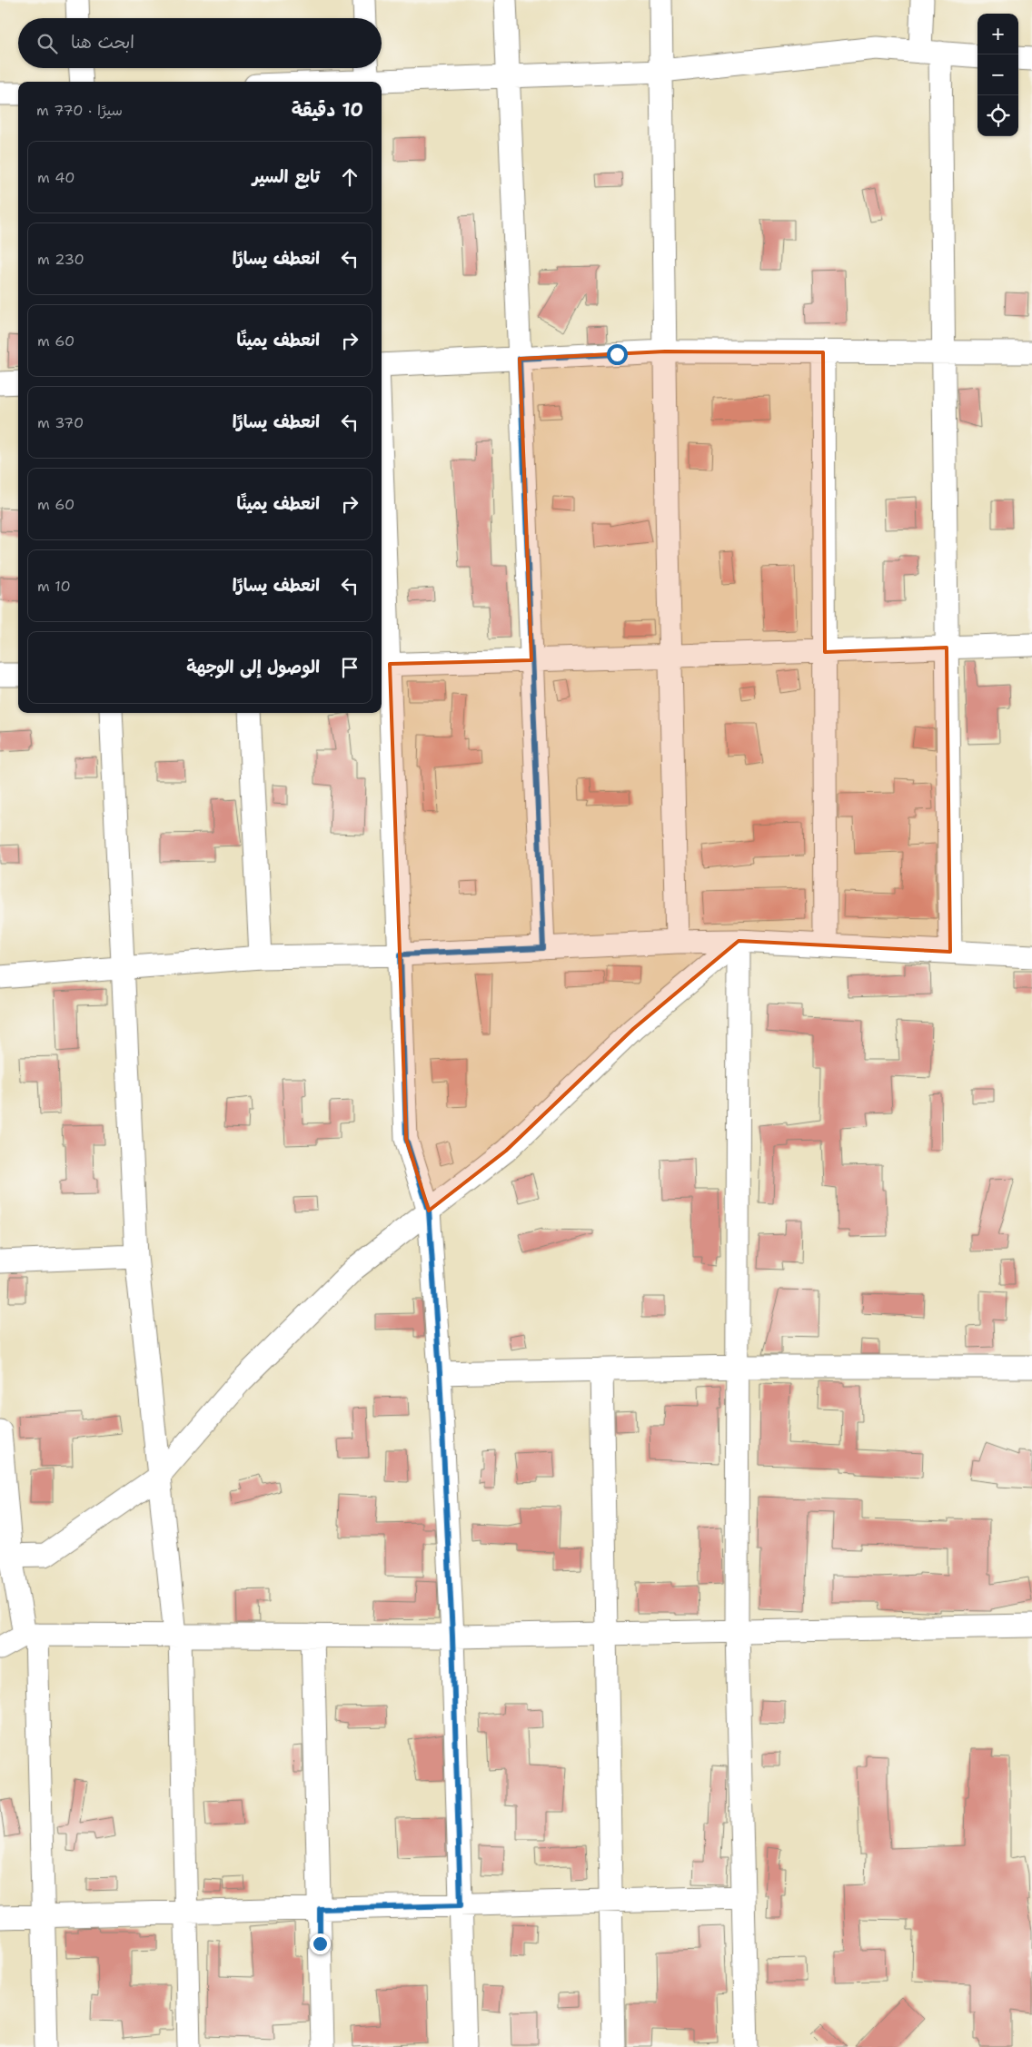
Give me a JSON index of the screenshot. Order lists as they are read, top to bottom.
{
  "page": {
    "map_buttons": ["+", "−"],
    "search": "ابحث هنا",
    "heading": ["10 دقيقة", "سيرًا · 770 m"],
    "list": [
      ["تابع السير", "40 m"],
      ["انعطف يسارًا", "230 m"],
      ["انعطف يمينًا", "60 m"],
      ["انعطف يسارًا", "370 m"],
      ["انعطف يمينًا", "60 m"],
      ["انعطف يسارًا", "10 m"],
      "الوصول إلى الوجهة"
    ]
  }
}
